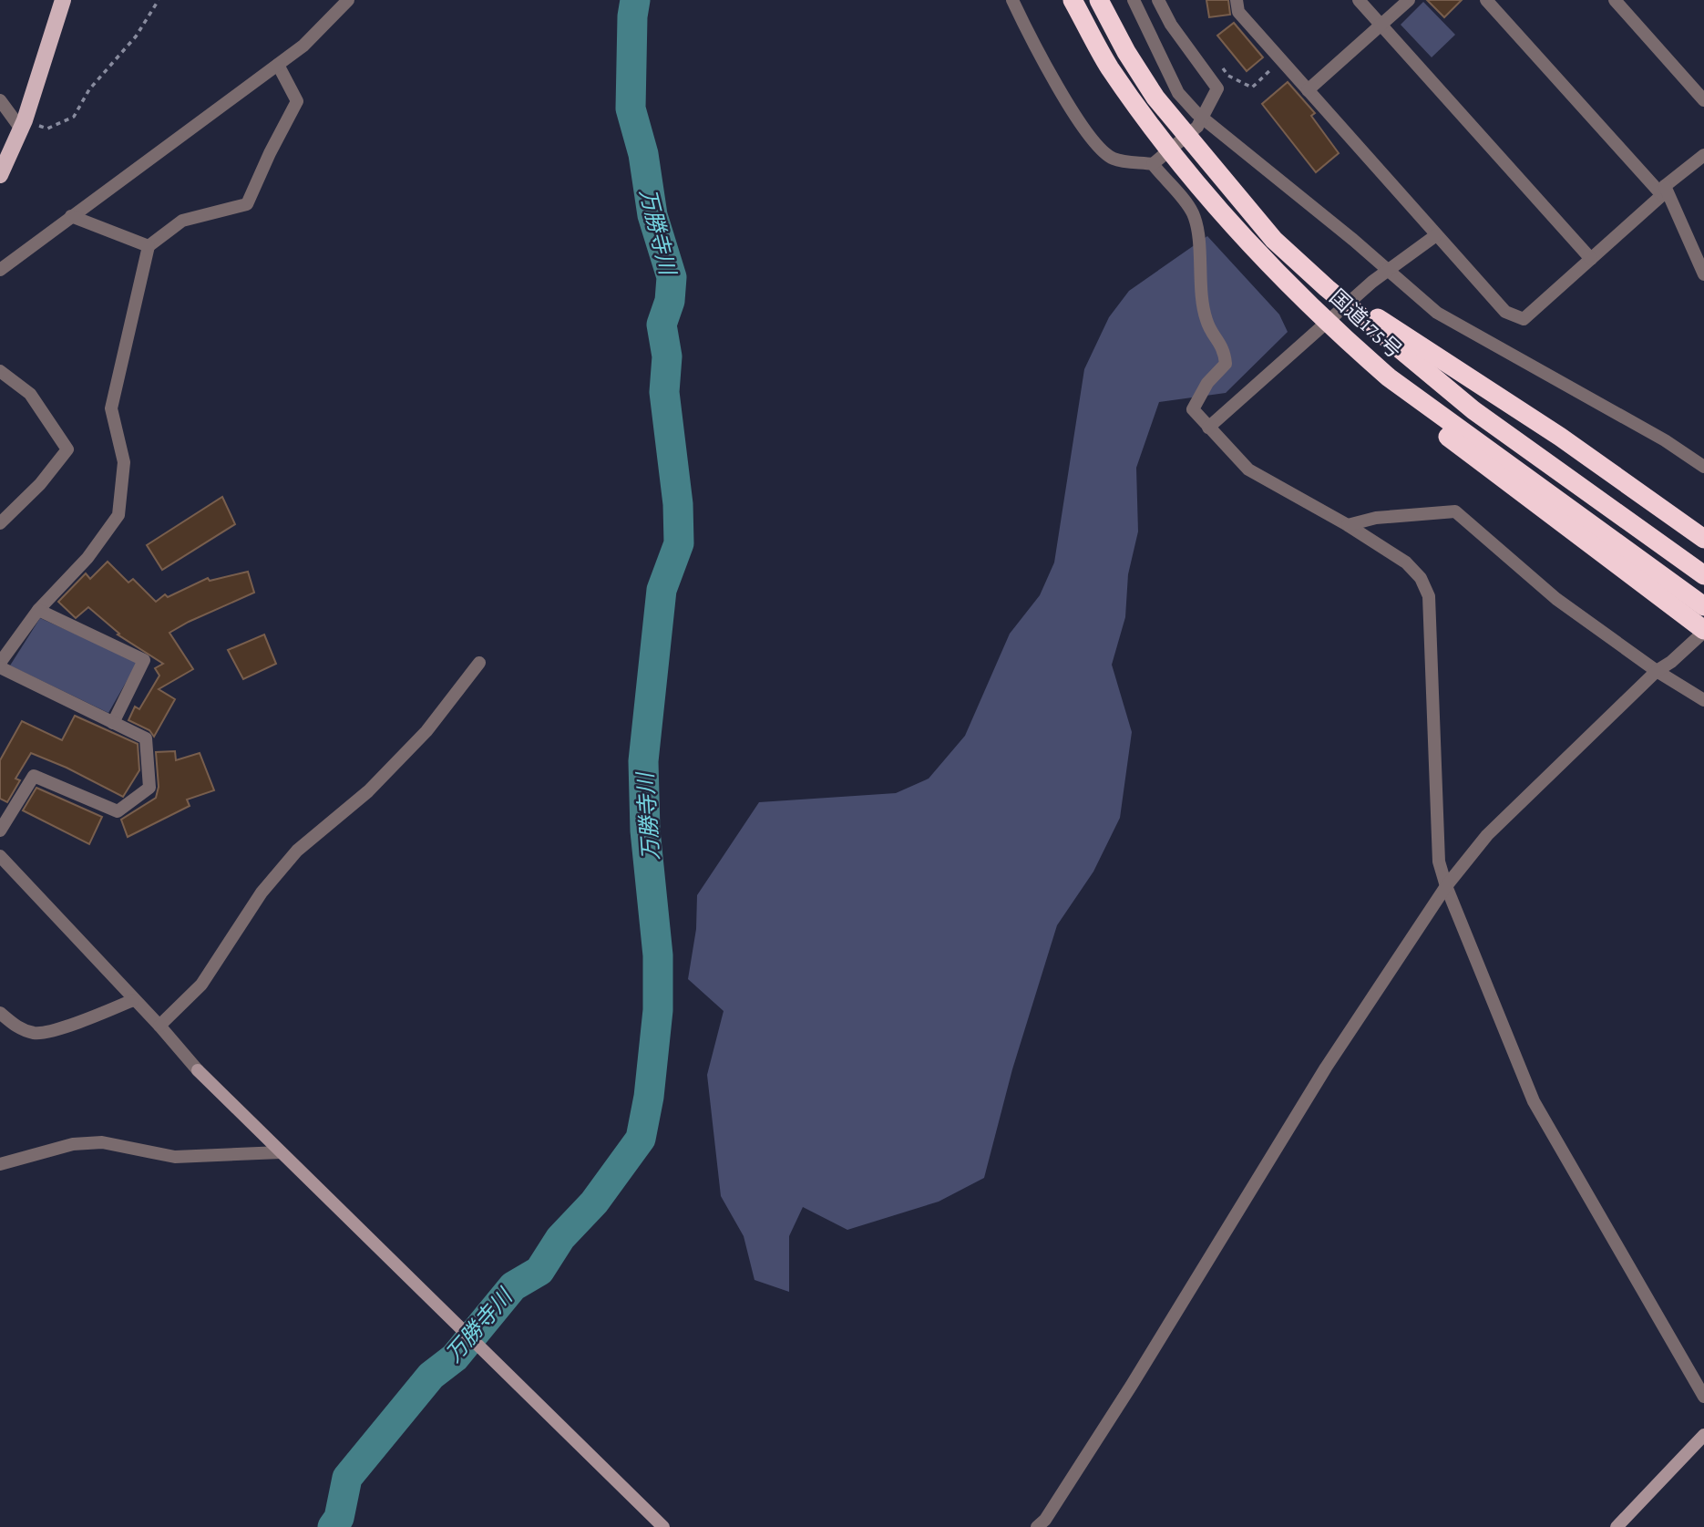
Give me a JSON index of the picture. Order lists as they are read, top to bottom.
{
  "streets": {
    "highway": ["国道175号"]
  },
  "water": ["万勝寺川"]
}
